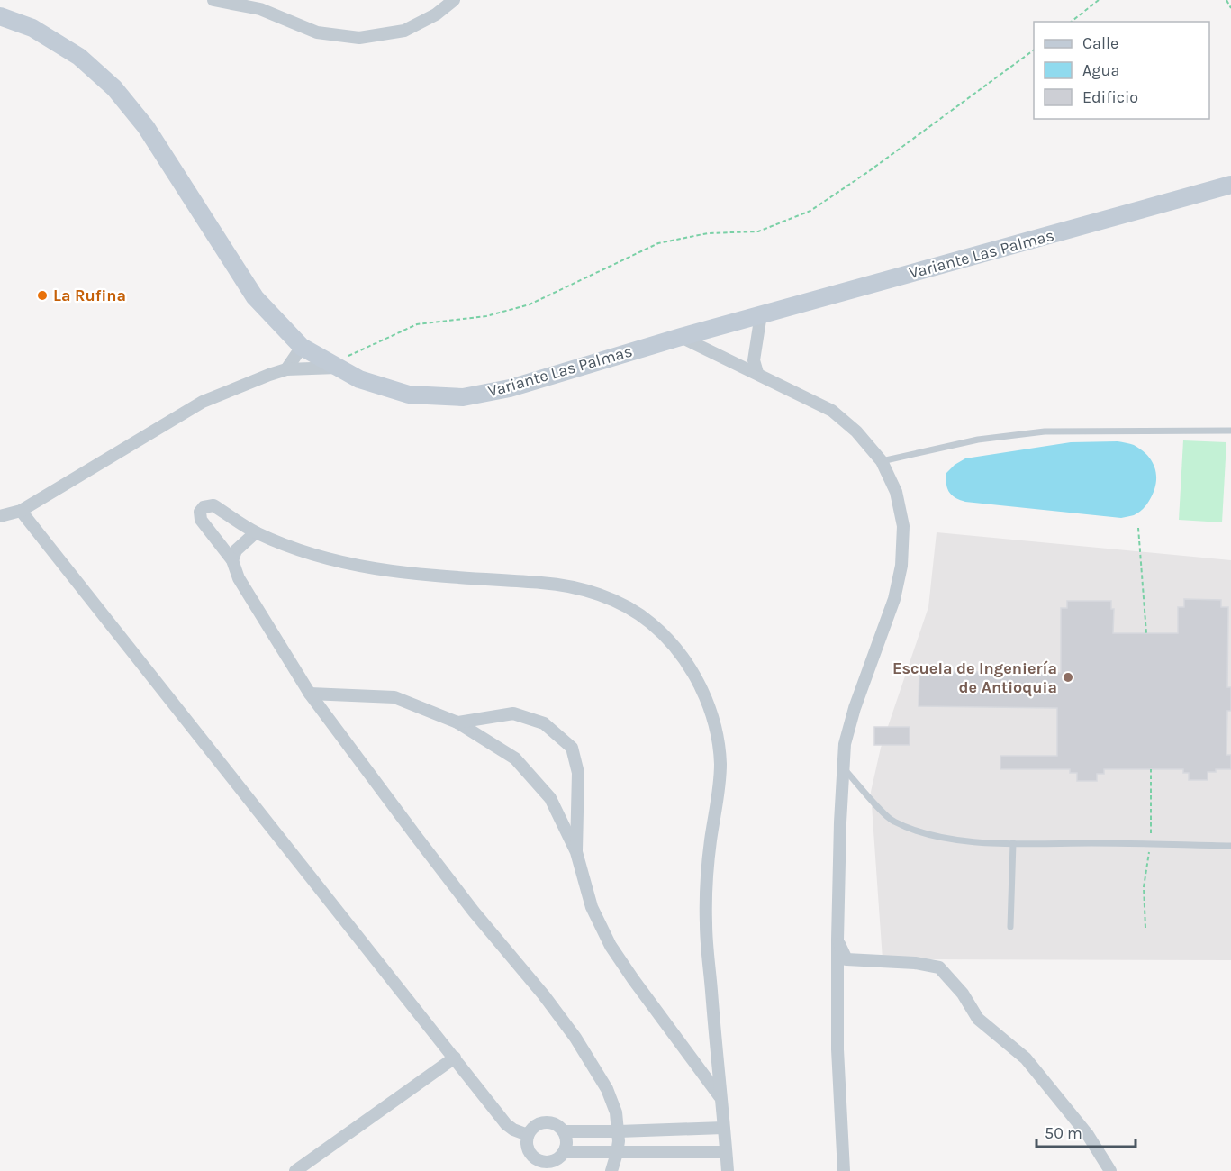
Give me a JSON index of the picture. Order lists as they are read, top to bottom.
{
  "streets": {
    "main road": ["Variante Las Palmas"]
  },
  "places": ["La Rufina", "Escuela de Ingeniería de Antioquia"],
  "legend": ["Calle", "Agua", "Edificio"],
  "scale_bar": "50 m"
}
